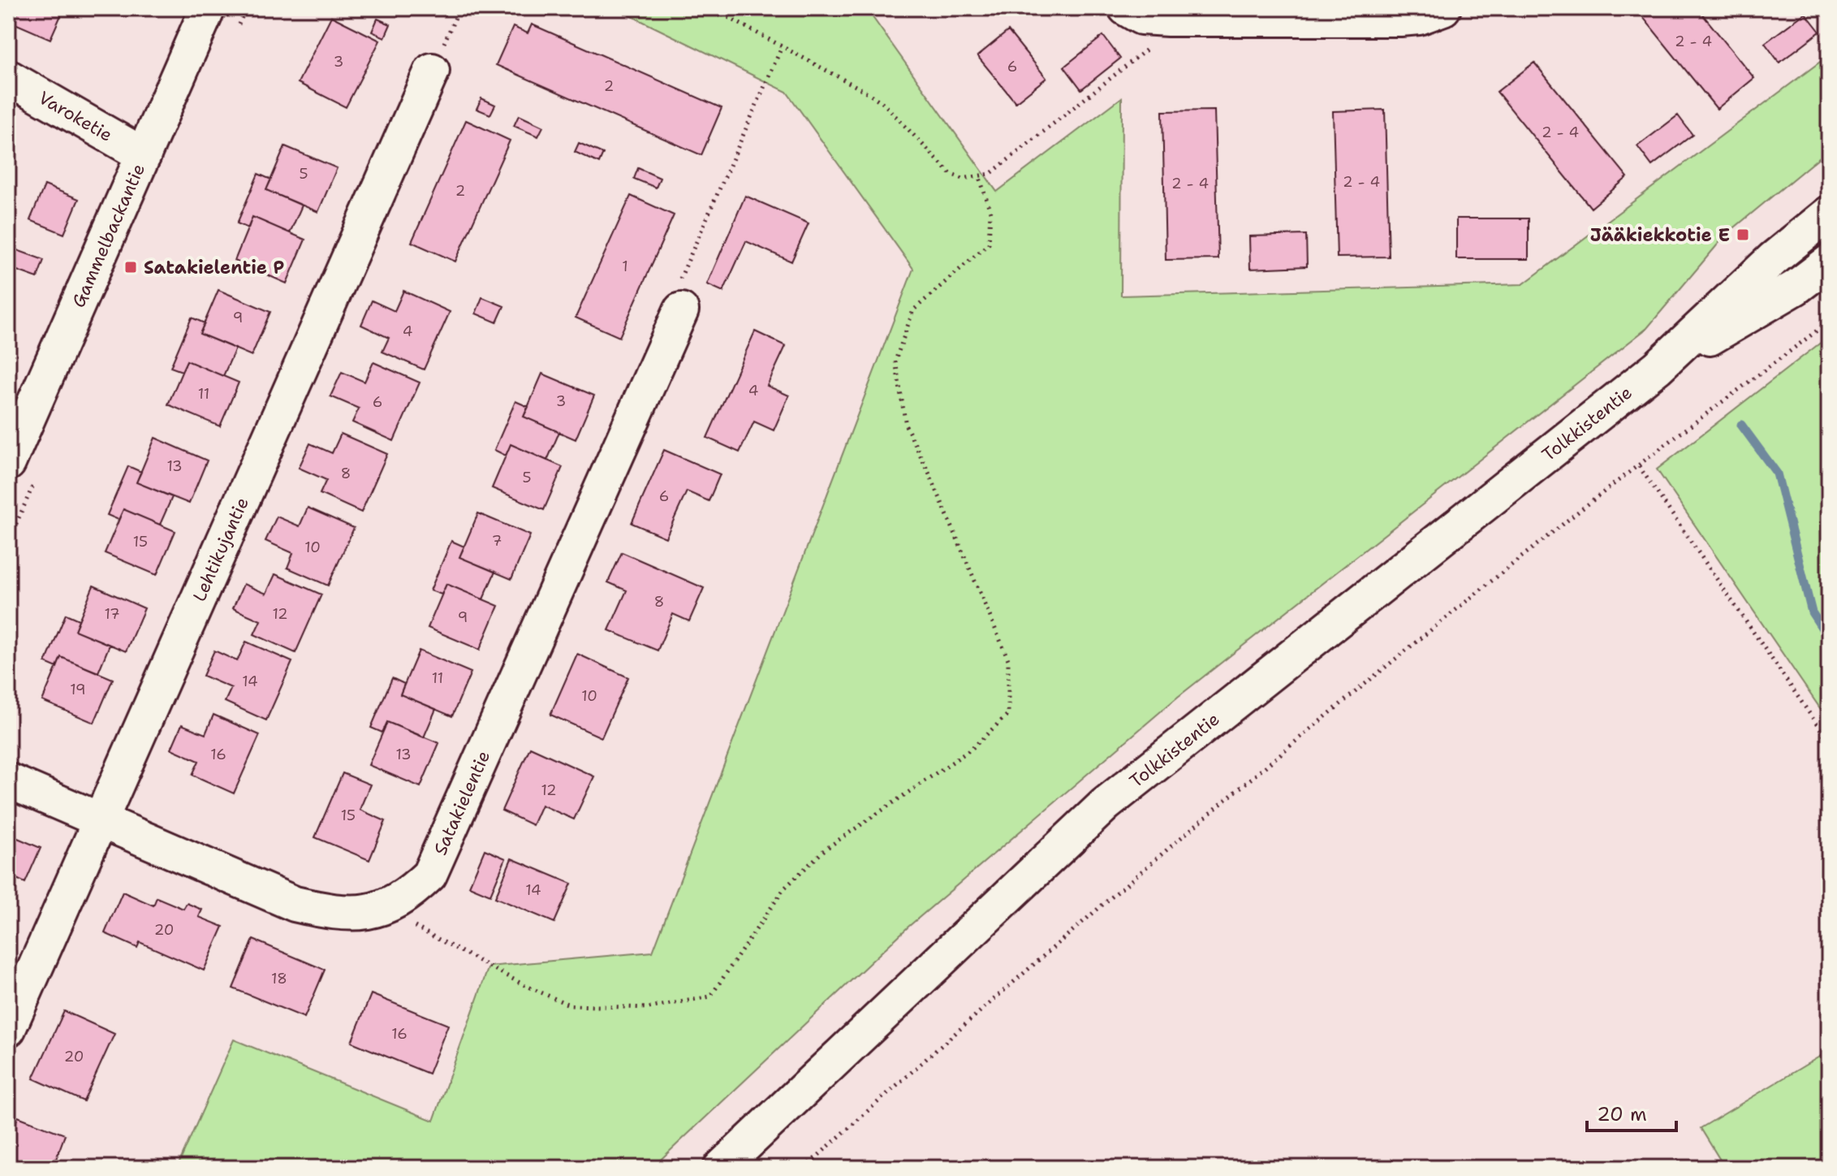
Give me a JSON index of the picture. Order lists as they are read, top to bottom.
{
  "streets": {
    "street": [
      "Varoketie",
      "Gammelbackantie",
      "Tolkkistentie",
      "Lehtikujantie",
      "Satakielentie"
    ]
  },
  "crossings": [
    ["Varoketie", "Gammelbackantie"],
    ["Lehtikujantie", "Satakielentie"]
  ],
  "places": {
    "transit": ["Jääkiekkotie E", "Satakielentie P"]
  },
  "house_numbers": [
    "2 - 4",
    "3",
    "6",
    "2",
    "2 - 4",
    "5",
    "2 - 4",
    "2 - 4",
    "2",
    "1",
    "9",
    "4",
    "4",
    "11",
    "3",
    "6",
    "13",
    "8",
    "5",
    "6",
    "7",
    "15",
    "10",
    "8",
    "17",
    "12",
    "9",
    "11",
    "14",
    "19",
    "10",
    "16",
    "13",
    "12",
    "15",
    "14",
    "20",
    "18",
    "16",
    "20"
  ],
  "scale_bar": "20 m"
}
